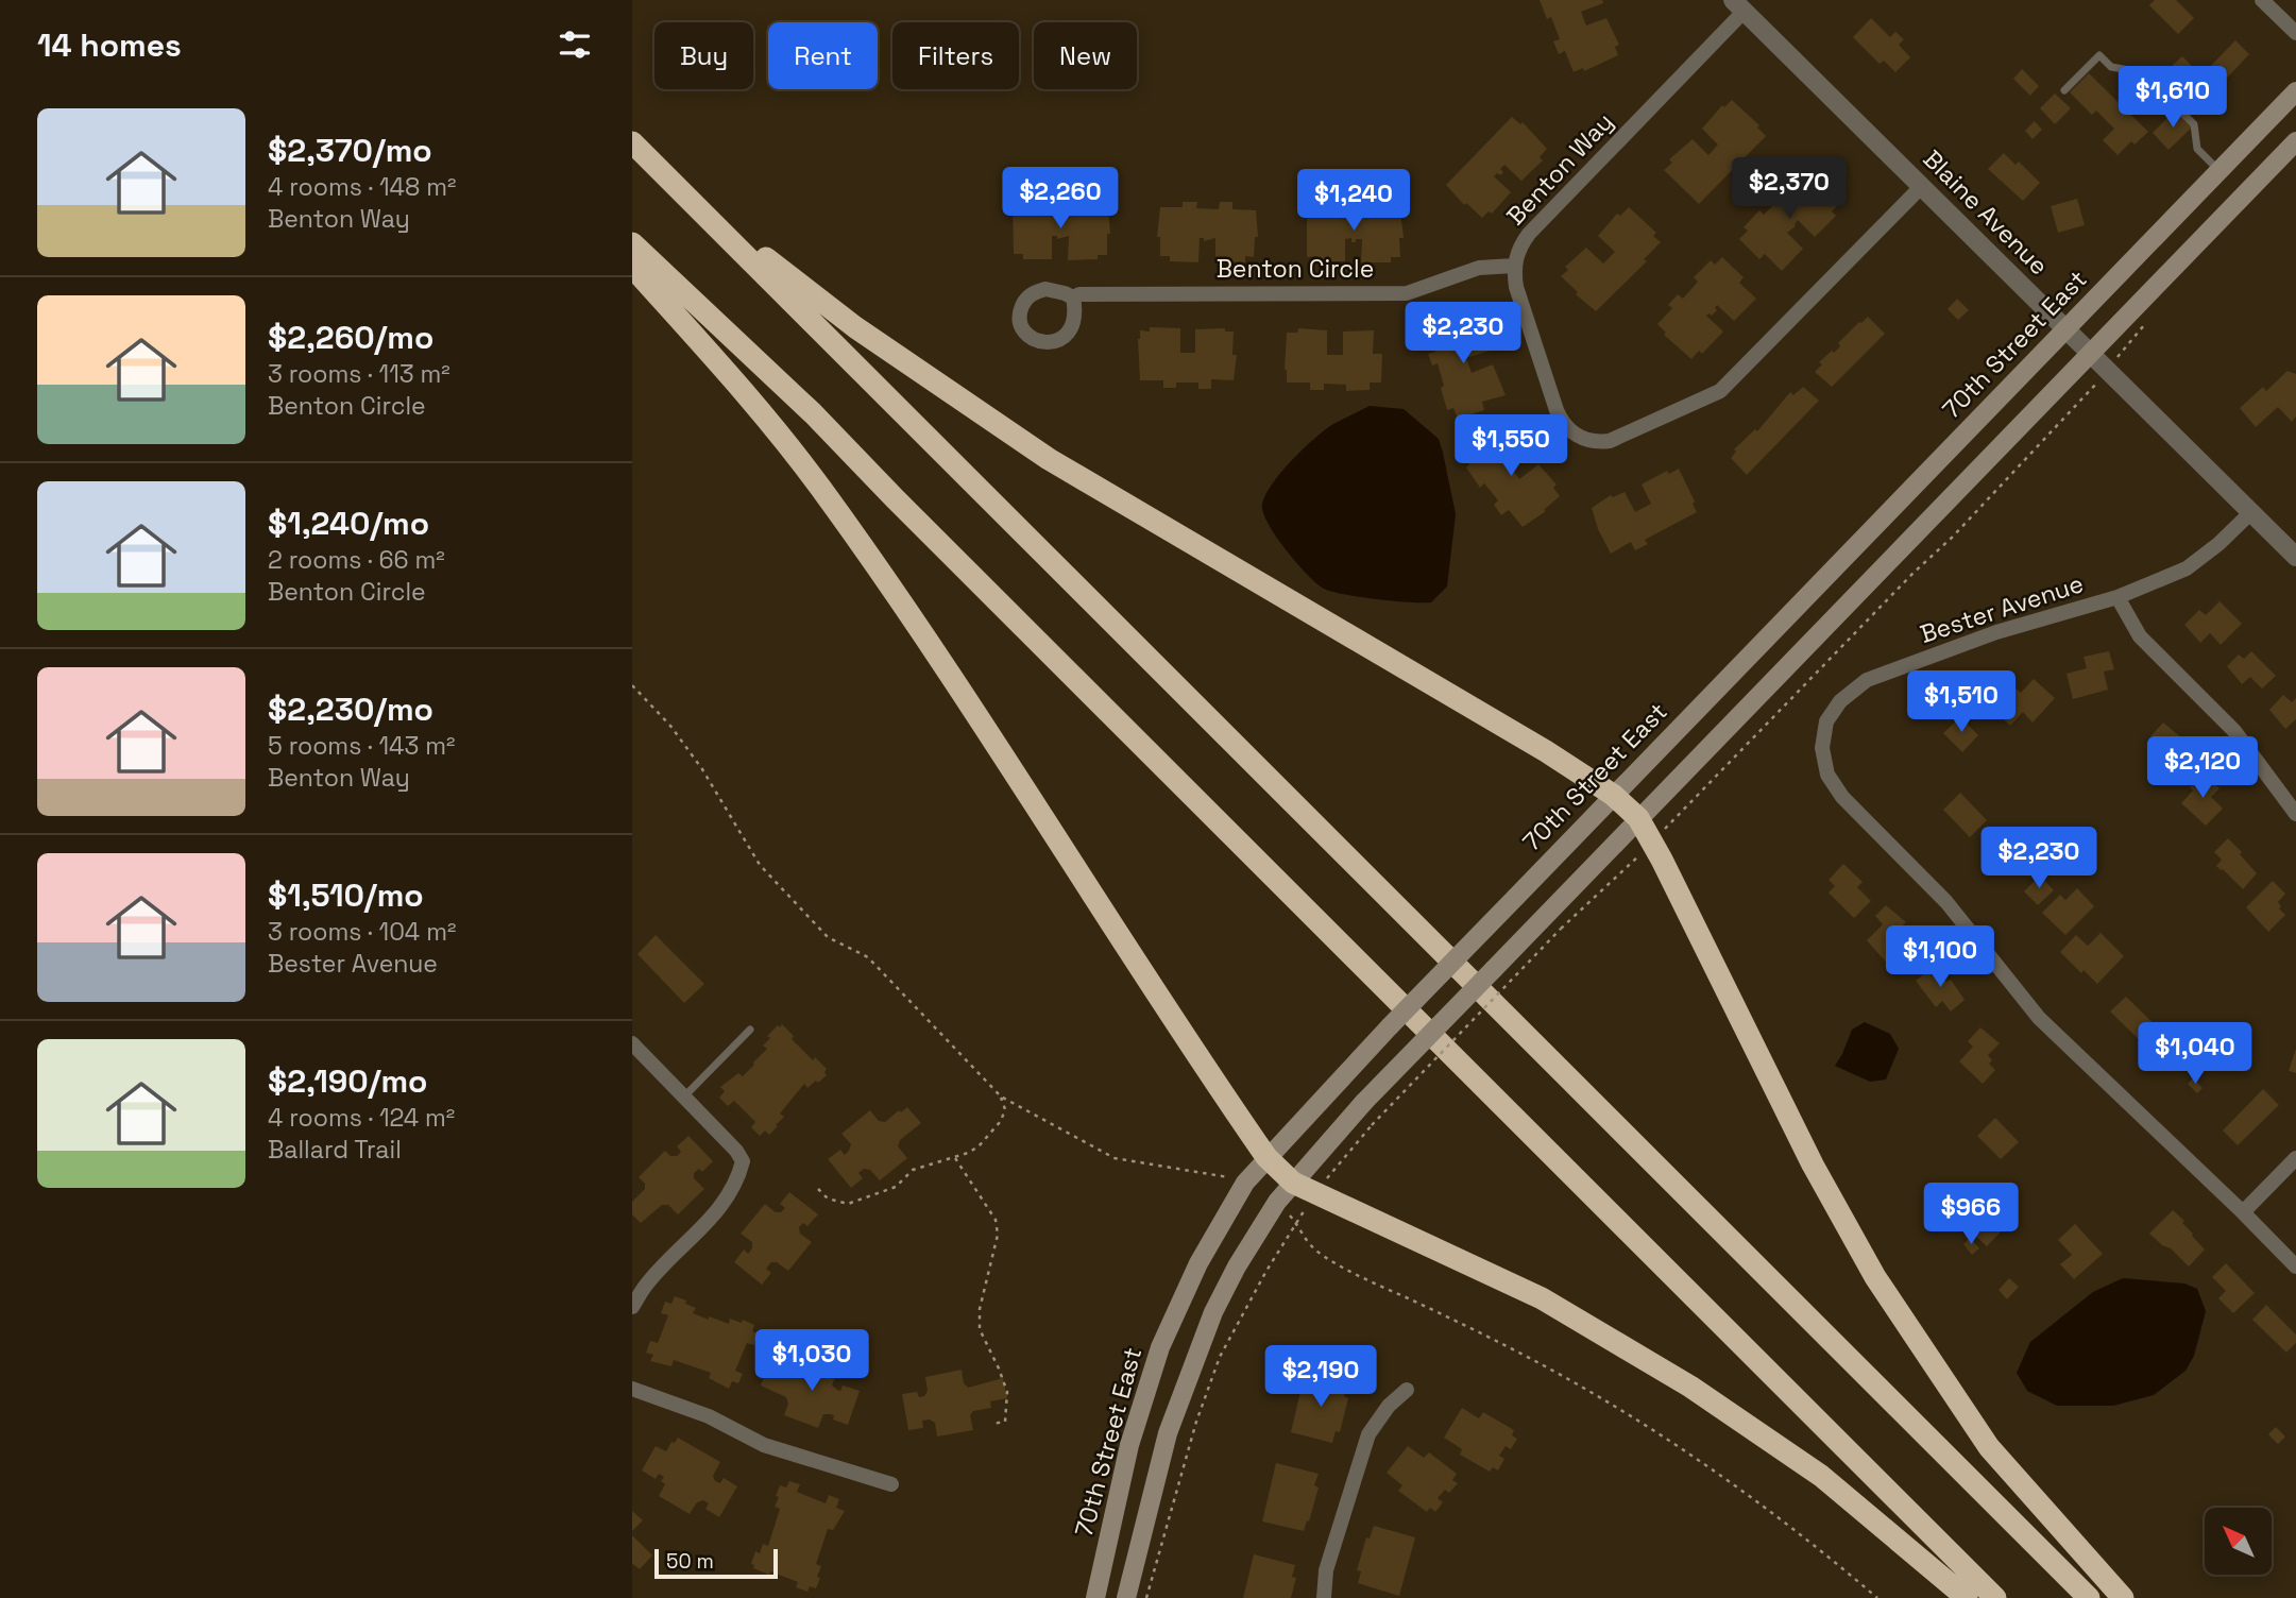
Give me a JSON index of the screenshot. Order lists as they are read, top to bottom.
{
  "streets": {
    "main road": ["70th Street East"],
    "street": [
      "Benton Way",
      "Blaine Avenue",
      "Benton Circle",
      "Bester Avenue"
    ]
  },
  "crossings": [
    ["Benton Way", "Blaine Avenue"],
    ["Benton Way", "Benton Circle"],
    ["Blaine Avenue", "70th Street East"],
    ["Blaine Avenue", "Bester Avenue"]
  ],
  "scale_bar": "50 m",
  "north": "top left",
  "page": {
    "heading": "14 homes",
    "chip": [
      "Buy",
      "Rent",
      "Filters",
      "New"
    ],
    "price": [
      "$1,610",
      "$2,370",
      "$2,260",
      "$1,240",
      "$2,230",
      "$1,550",
      "$1,510",
      "$2,120",
      "$2,230",
      "$1,100",
      "$1,040",
      "$966",
      "$1,030",
      "$2,190"
    ],
    "list": [
      {
        "name": "$2,370/mo",
        "note": "4 rooms · 148 m² · Benton Way"
      },
      {
        "name": "$2,260/mo",
        "note": "3 rooms · 113 m² · Benton Circle"
      },
      {
        "name": "$1,240/mo",
        "note": "2 rooms · 66 m² · Benton Circle"
      },
      {
        "name": "$2,230/mo",
        "note": "5 rooms · 143 m² · Benton Way"
      },
      {
        "name": "$1,510/mo",
        "note": "3 rooms · 104 m² · Bester Avenue"
      },
      {
        "name": "$2,190/mo",
        "note": "4 rooms · 124 m² · Ballard Trail"
      }
    ],
    "scale": "50 m"
  }
}
